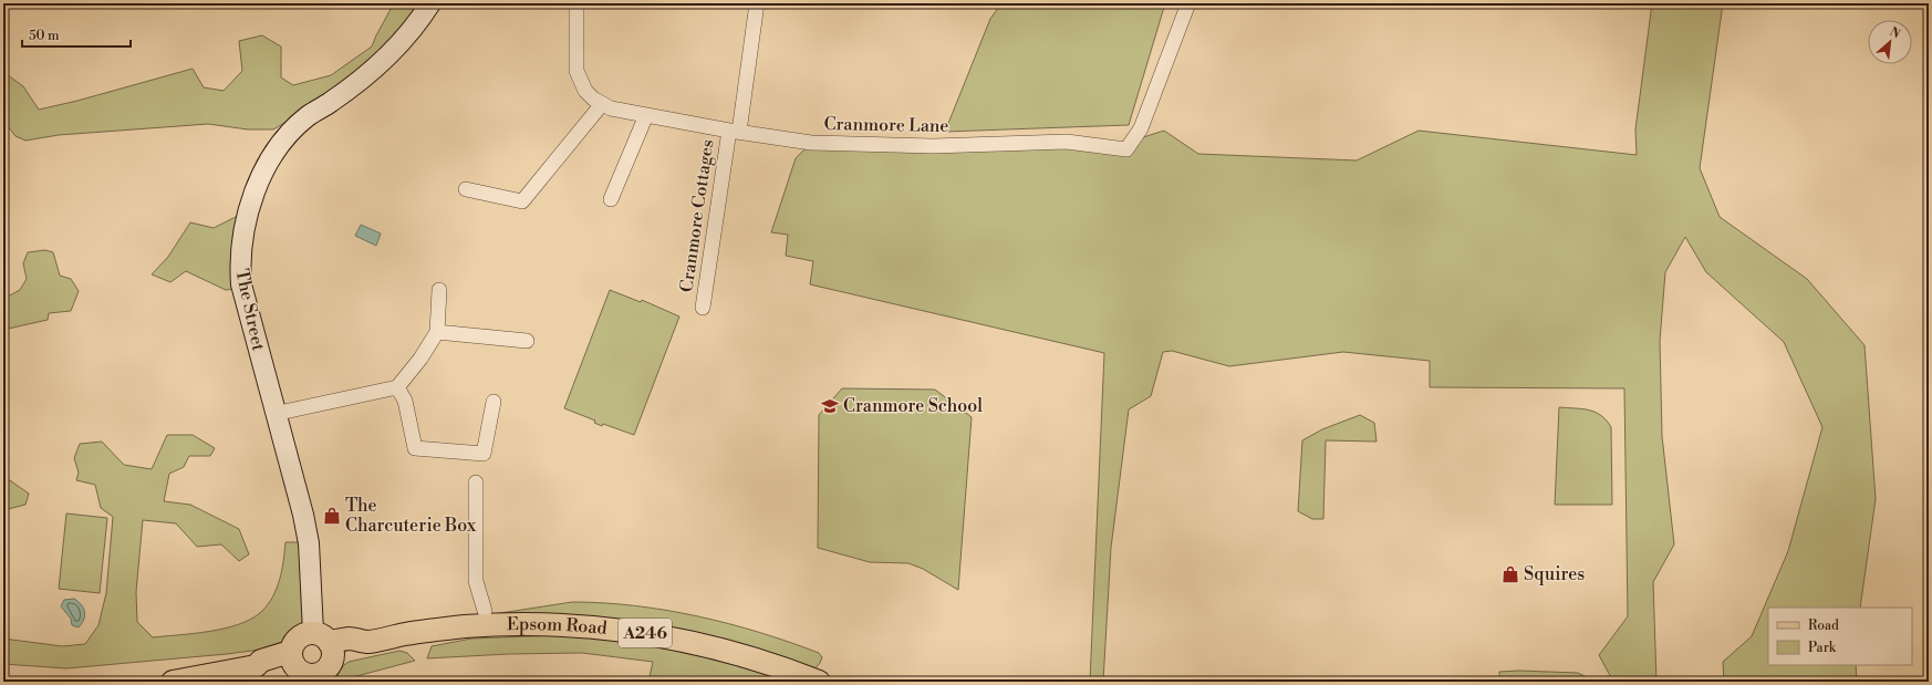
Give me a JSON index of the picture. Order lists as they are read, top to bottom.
{
  "streets": {
    "main road": ["Epsom Road", "A246"],
    "street": ["Cranmore Lane", "Cranmore Cottages", "The Street"]
  },
  "crossings": [
    ["Cranmore Lane", "Cranmore Cottages"],
    ["The Street", "Epsom Road"]
  ],
  "places": {
    "school or university": ["Cranmore School"],
    "shop": ["The Charcuterie Box", "Squires"]
  },
  "legend": ["Road", "Park"],
  "scale_bar": "50 m",
  "north": "top right"
}
